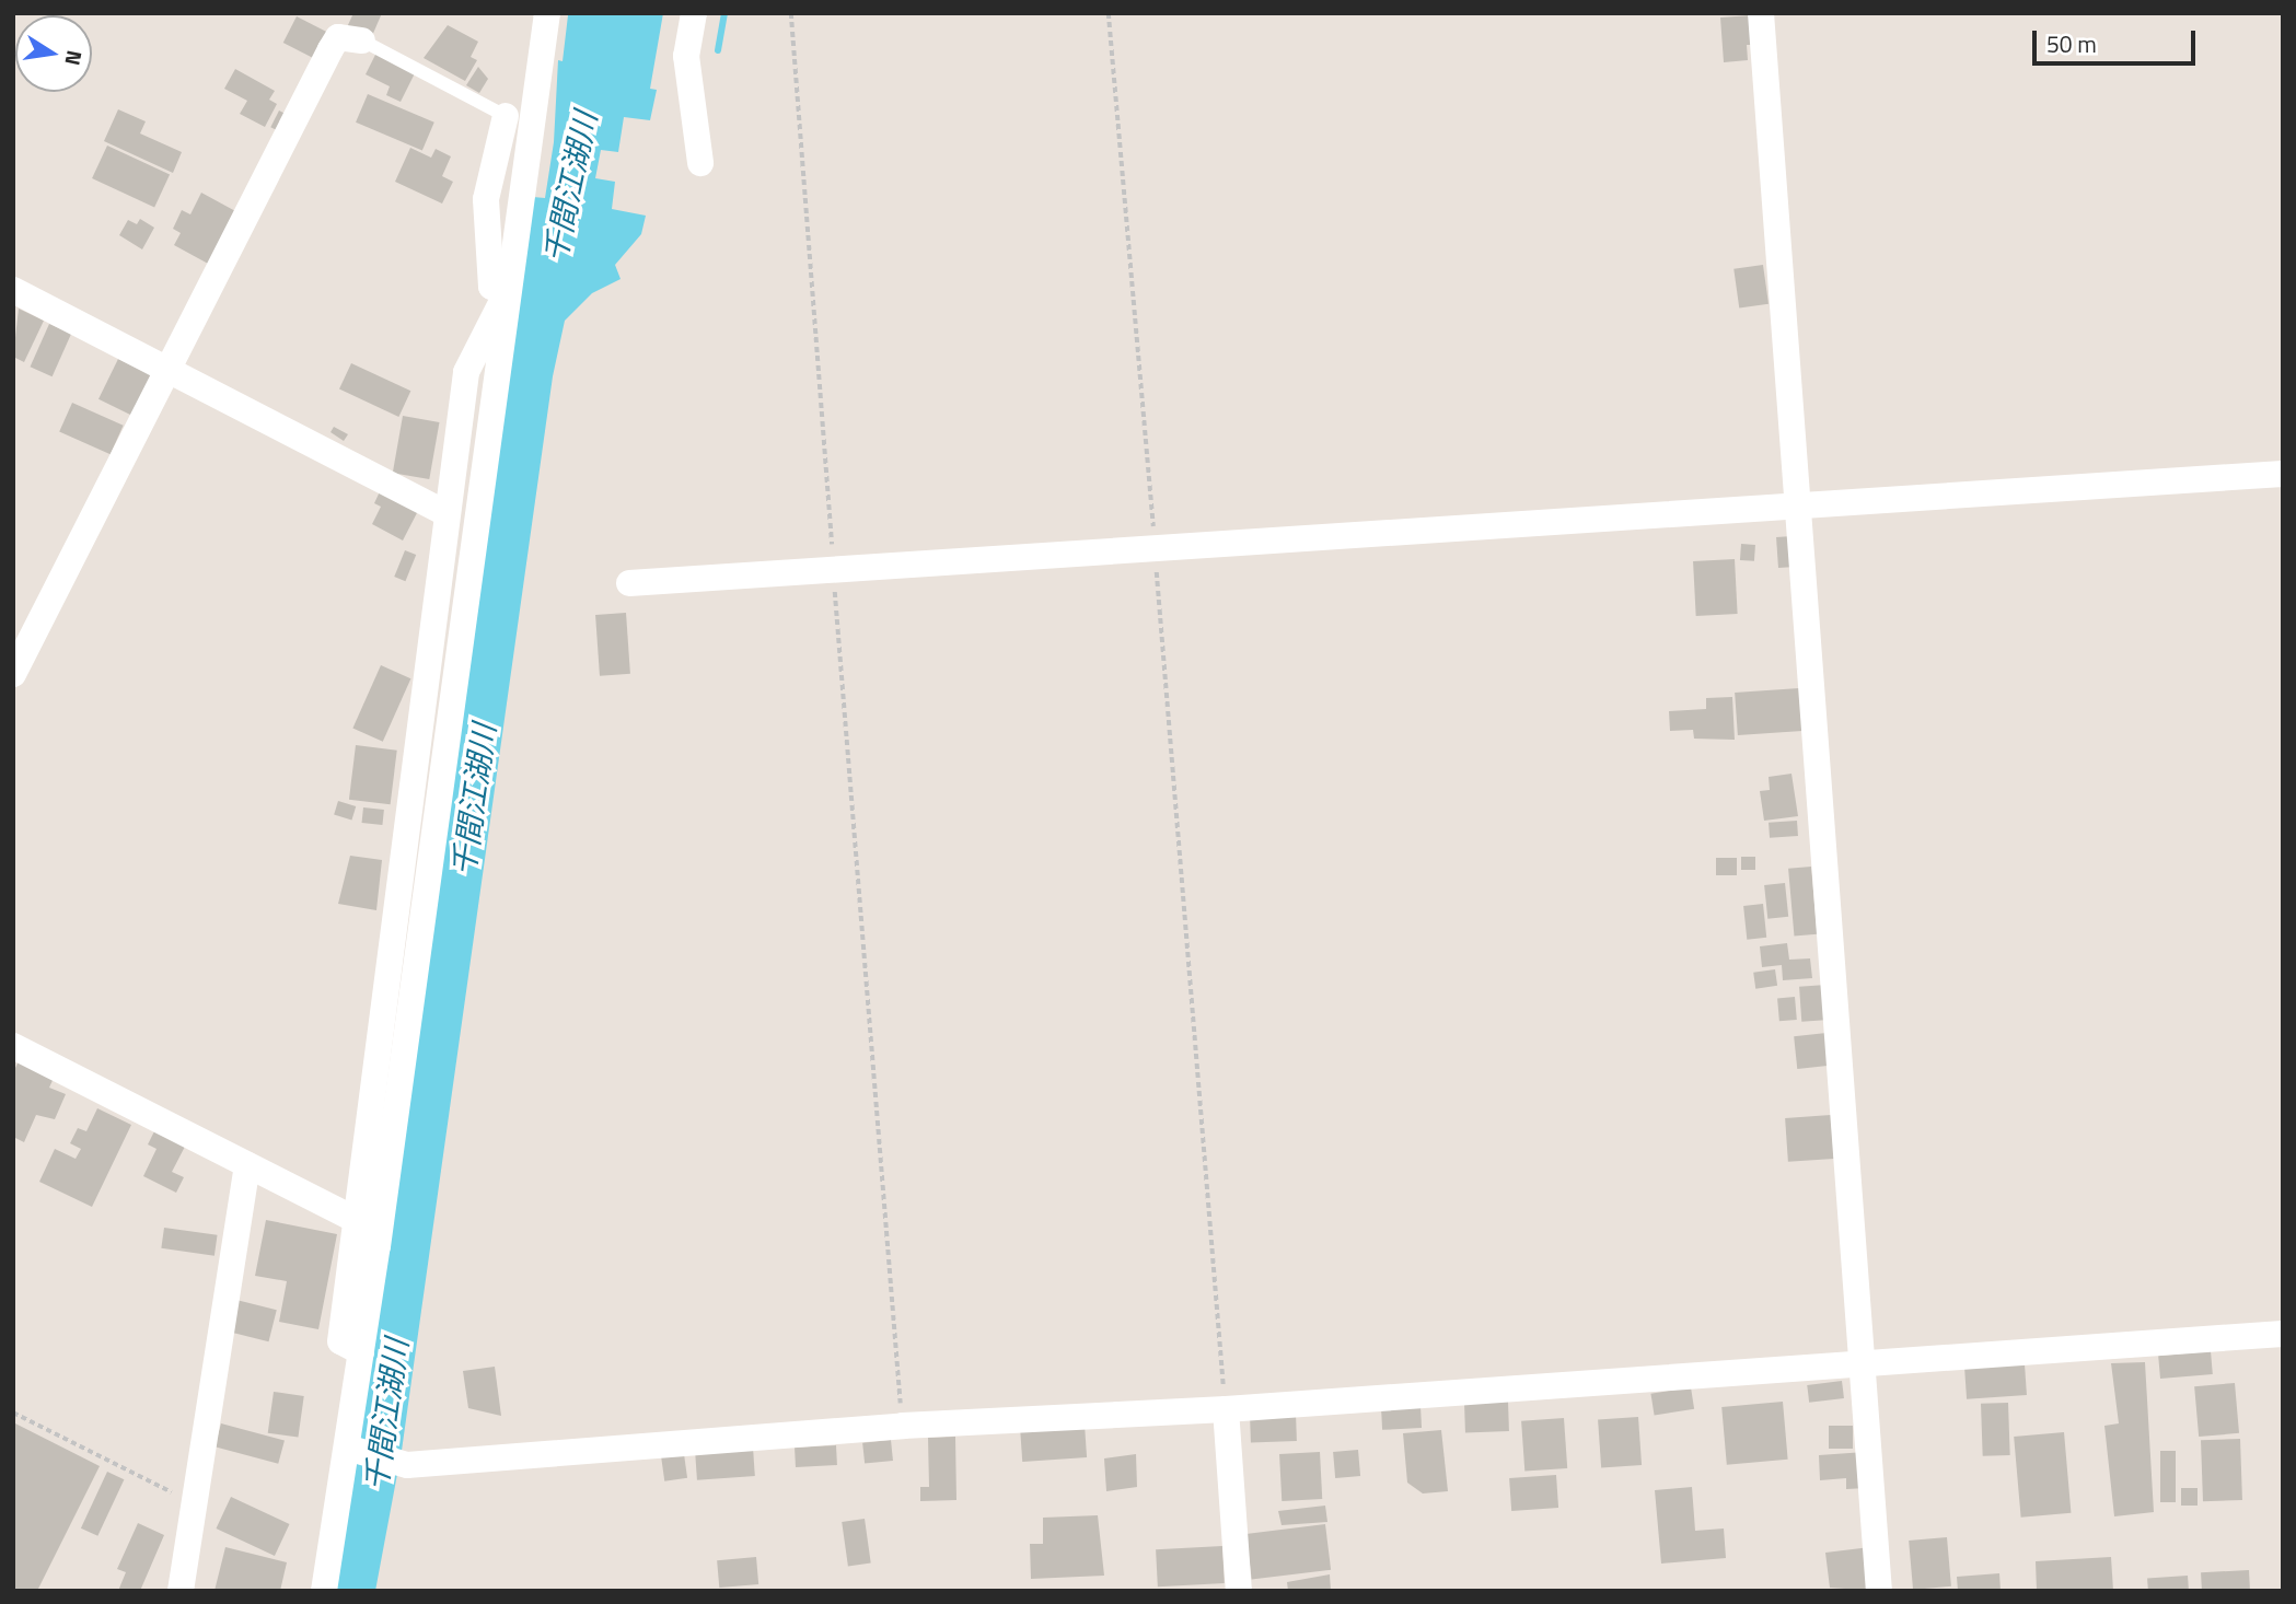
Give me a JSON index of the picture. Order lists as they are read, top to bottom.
{
  "water": ["千間江湖川"],
  "scale_bar": "50 m",
  "north": "right"
}
